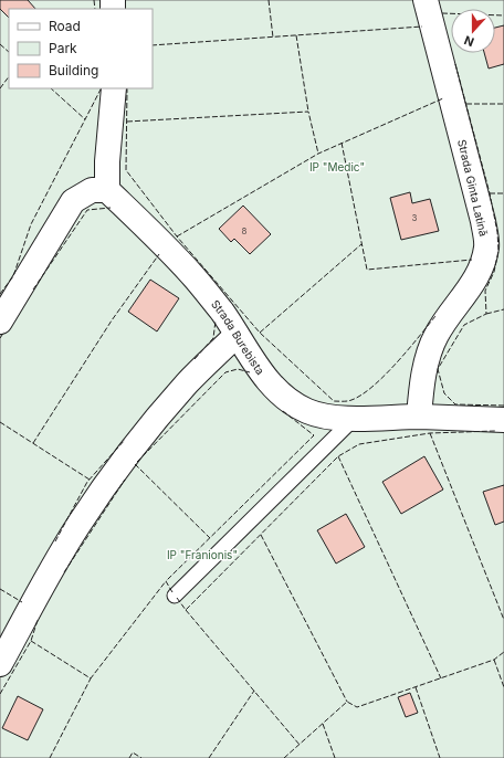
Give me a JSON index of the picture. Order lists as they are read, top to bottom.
{
  "streets": {
    "street": ["Strada Ginta Latină", "Strada Burebista"]
  },
  "crossings": [
    ["Strada Ginta Latină", "Strada Burebista"]
  ],
  "parks": ["IP \"Medic\"", "IP \"Franionis\""],
  "house_numbers": ["3", "8"],
  "legend": ["Road", "Park", "Building"],
  "north": "bottom"
}
